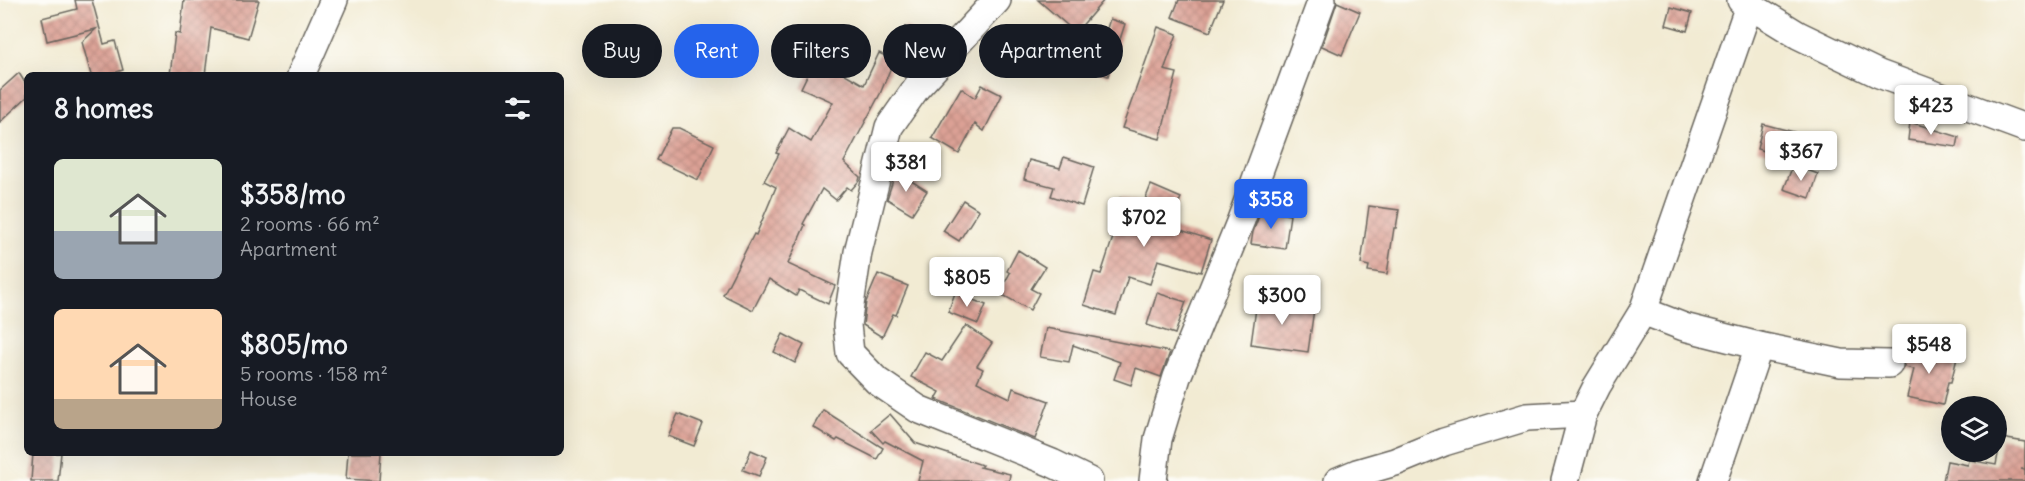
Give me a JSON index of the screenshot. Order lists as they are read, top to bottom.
{
  "page": {
    "chip": [
      "Buy",
      "Rent",
      "Filters",
      "New",
      "Apartment"
    ],
    "heading": "8 homes",
    "price": [
      "$423",
      "$367",
      "$381",
      "$358",
      "$702",
      "$805",
      "$300",
      "$548"
    ],
    "list": [
      {
        "name": "$358/mo",
        "note": "2 rooms · 66 m² · Apartment"
      },
      {
        "name": "$805/mo",
        "note": "5 rooms · 158 m² · House"
      }
    ]
  }
}
